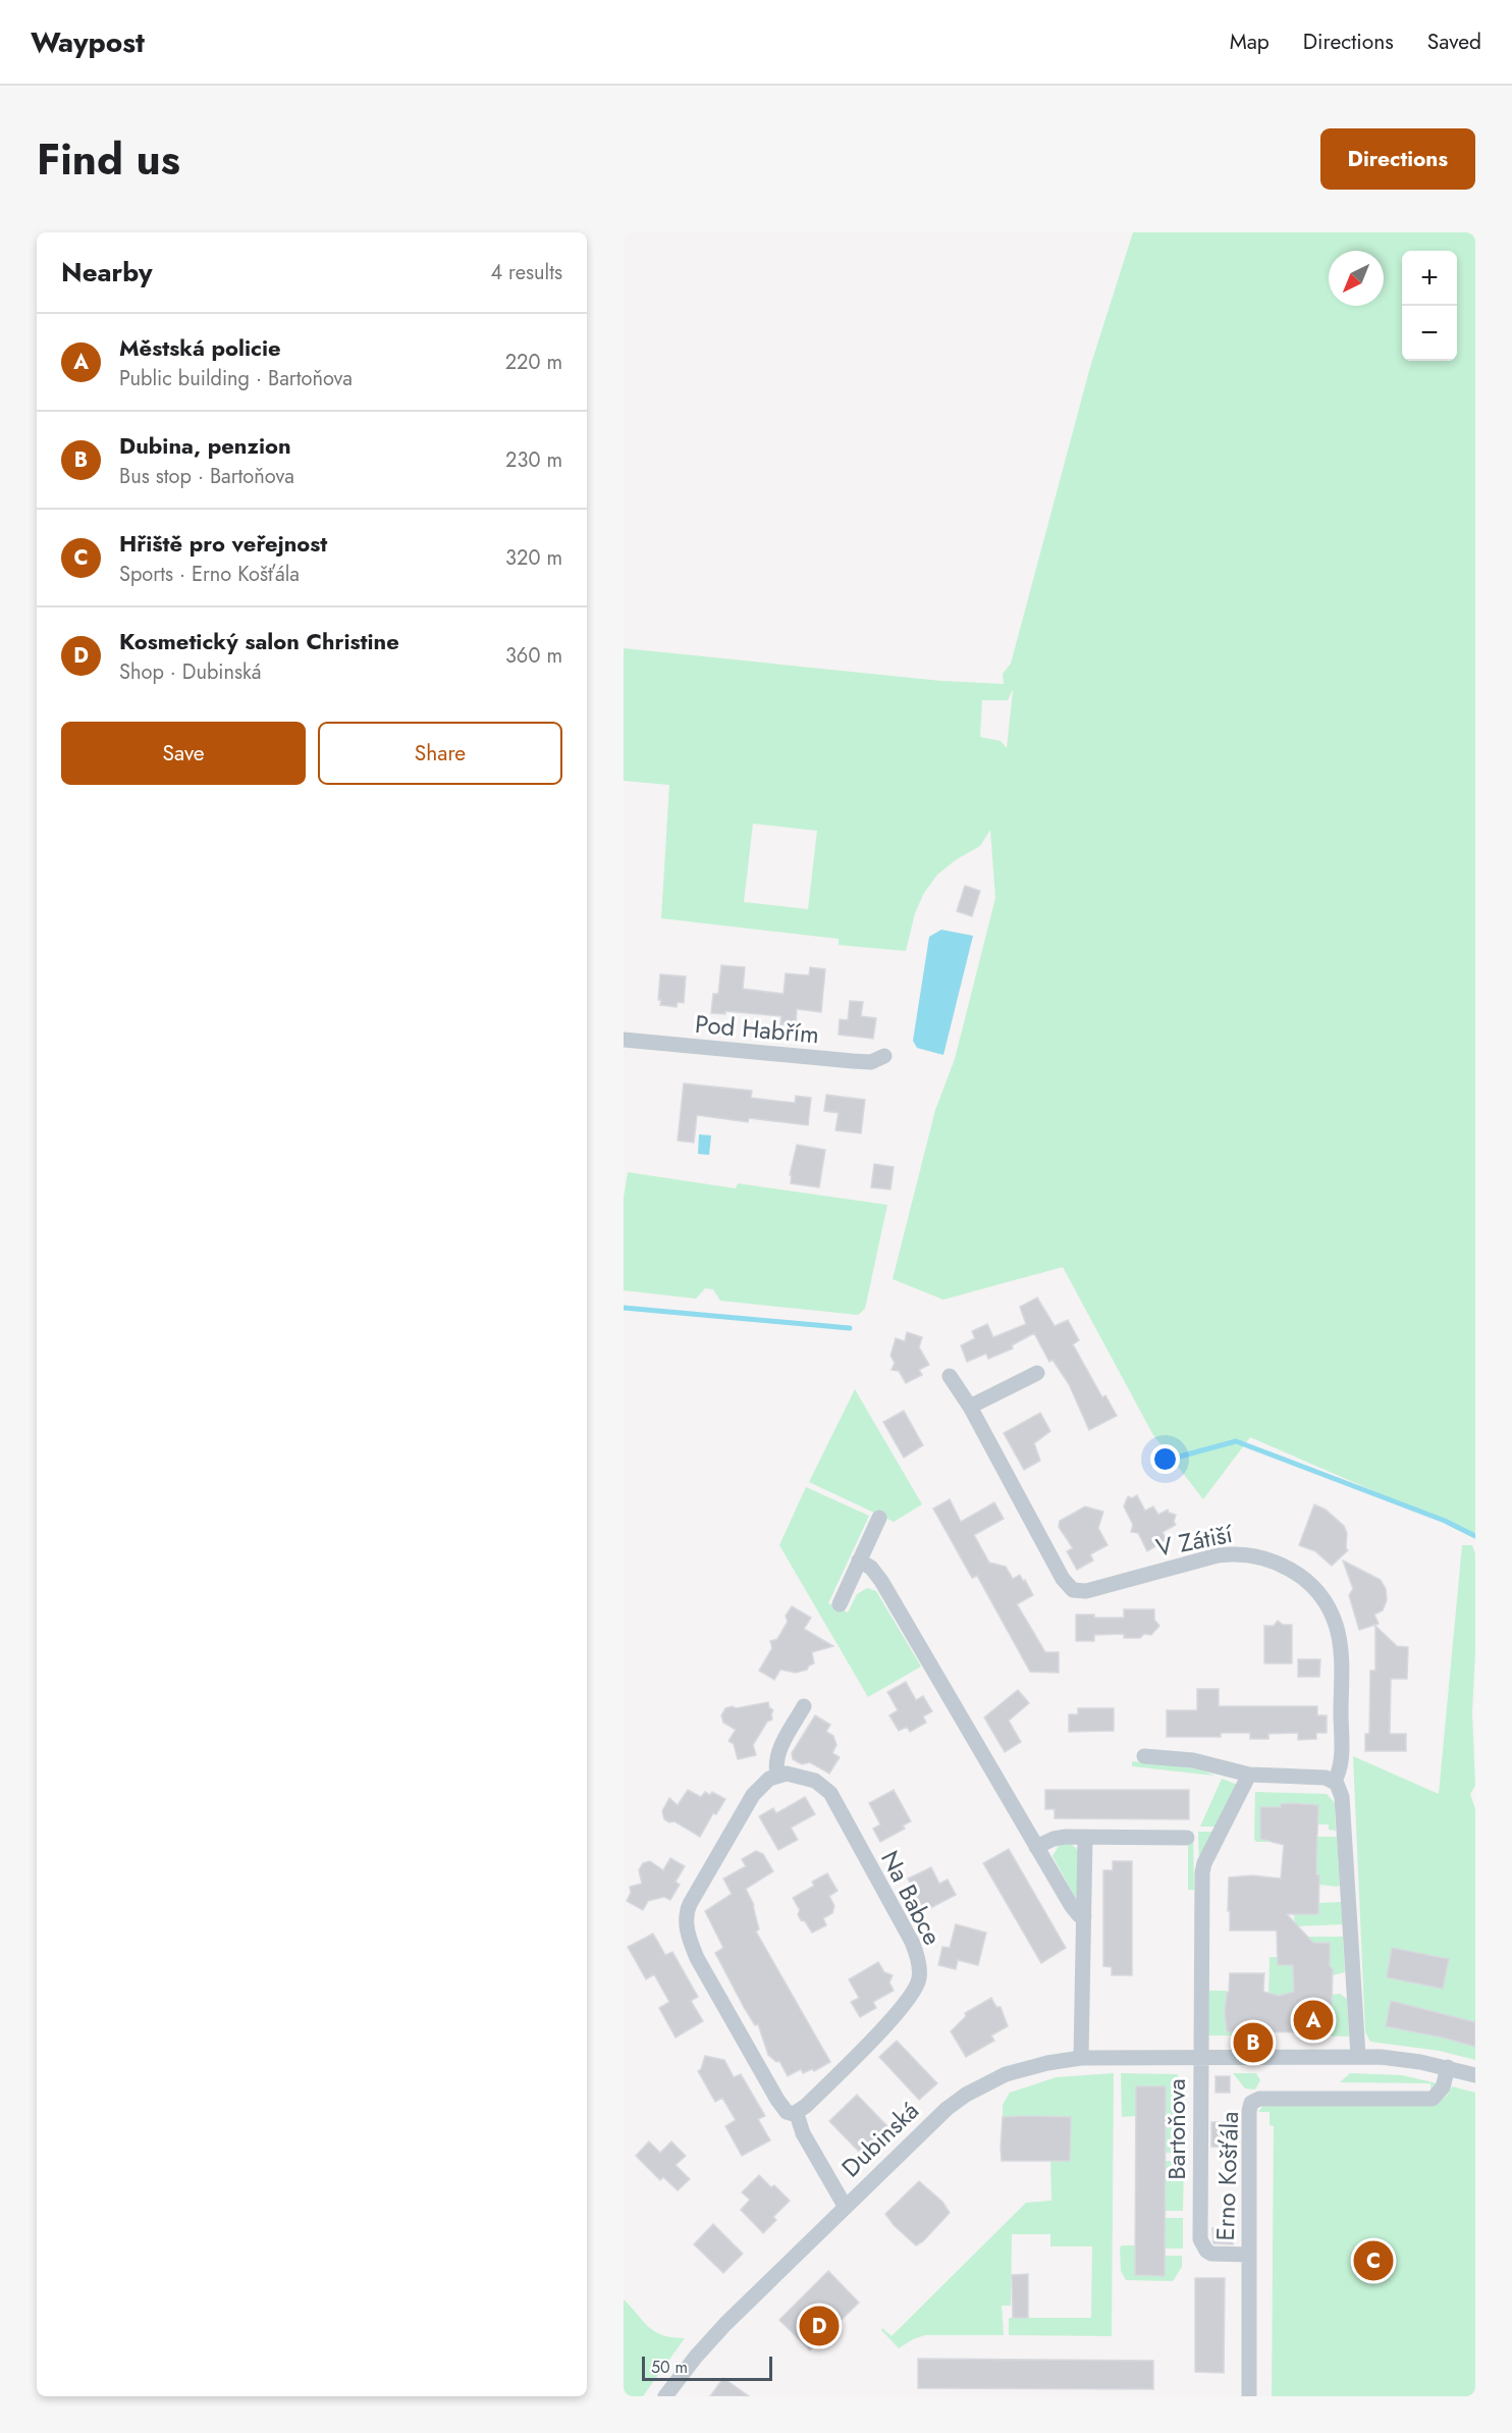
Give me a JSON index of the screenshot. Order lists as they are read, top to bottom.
{
  "streets": {
    "street": [
      "Pod Habřím",
      "V Zátiší",
      "Na Babce",
      "Bartoňova",
      "Dubinská",
      "Erno Košťála"
    ]
  },
  "crossings": [
    ["Bartoňova", "Dubinská"],
    ["Bartoňova", "Erno Košťála"]
  ],
  "scale_bar": "50 m",
  "north": "bottom left",
  "page": {
    "header": "Waypost",
    "nav": ["Map", "Directions", "Saved"],
    "title": "Find us",
    "buttons": [
      "Directions",
      ["Save", "Share"]
    ],
    "heading": ["Nearby", "4 results"],
    "map_buttons": ["+", "−"],
    "list": [
      {
        "mark": "A",
        "name": "Městská policie",
        "note": "Public building · Bartoňova",
        "value": "220 m"
      },
      {
        "mark": "B",
        "name": "Dubina, penzion",
        "note": "Bus stop · Bartoňova",
        "value": "230 m"
      },
      {
        "mark": "C",
        "name": "Hřiště pro veřejnost",
        "note": "Sports · Erno Košťála",
        "value": "320 m"
      },
      {
        "mark": "D",
        "name": "Kosmetický salon Christine",
        "note": "Shop · Dubinská",
        "value": "360 m"
      }
    ],
    "pins": [
      "A",
      "B",
      "C",
      "D"
    ],
    "scale": "50 m"
  }
}
